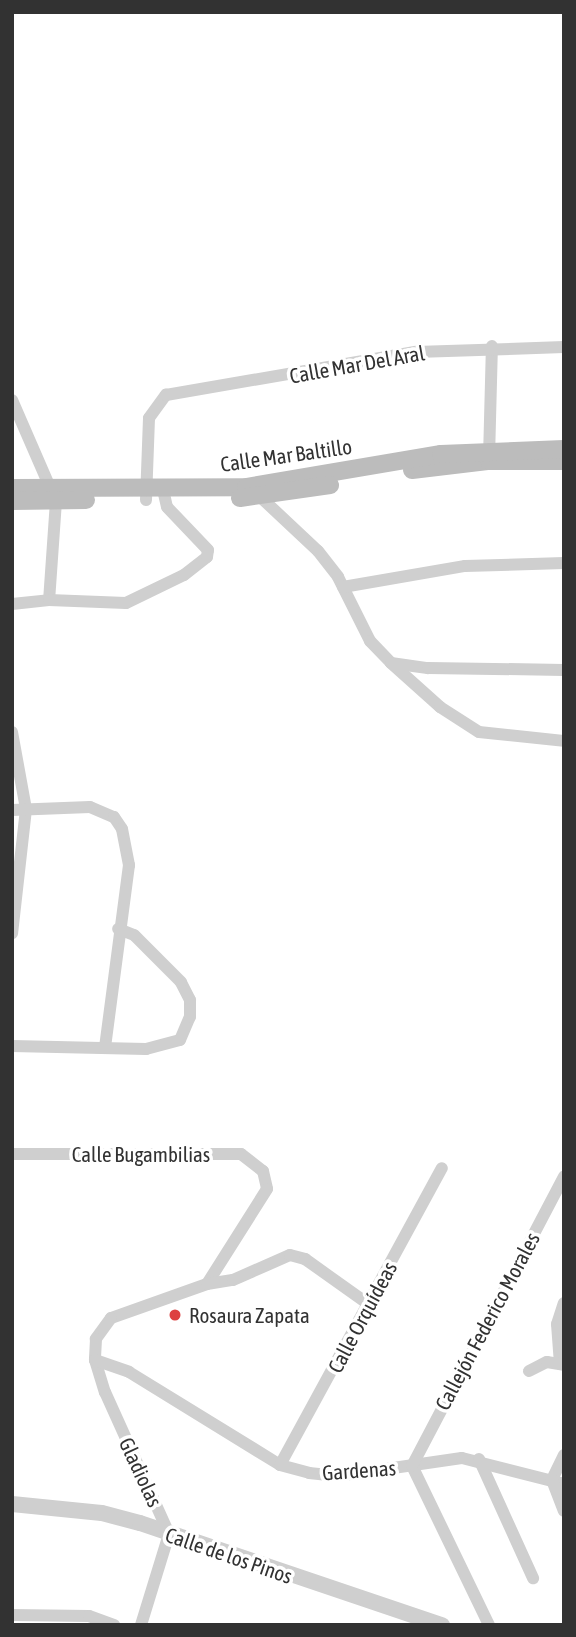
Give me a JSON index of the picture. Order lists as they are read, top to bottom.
{
  "streets": {
    "main road": ["Calle Mar Baltillo"],
    "street": [
      "Calle Mar Del Aral",
      "Calle Bugambilias",
      "Calle Orquídeas",
      "Callejón Federico Morales",
      "Gardenas",
      "Gladiolas",
      "Calle de los Pinos"
    ]
  },
  "crossings": [
    ["Calle Mar Del Aral", "Calle Mar Baltillo"],
    ["Calle Orquídeas", "Gardenas"],
    ["Callejón Federico Morales", "Gardenas"],
    ["Gardenas", "Gladiolas"],
    ["Gladiolas", "Calle de los Pinos"]
  ],
  "places": ["Rosaura Zapata"]
}
